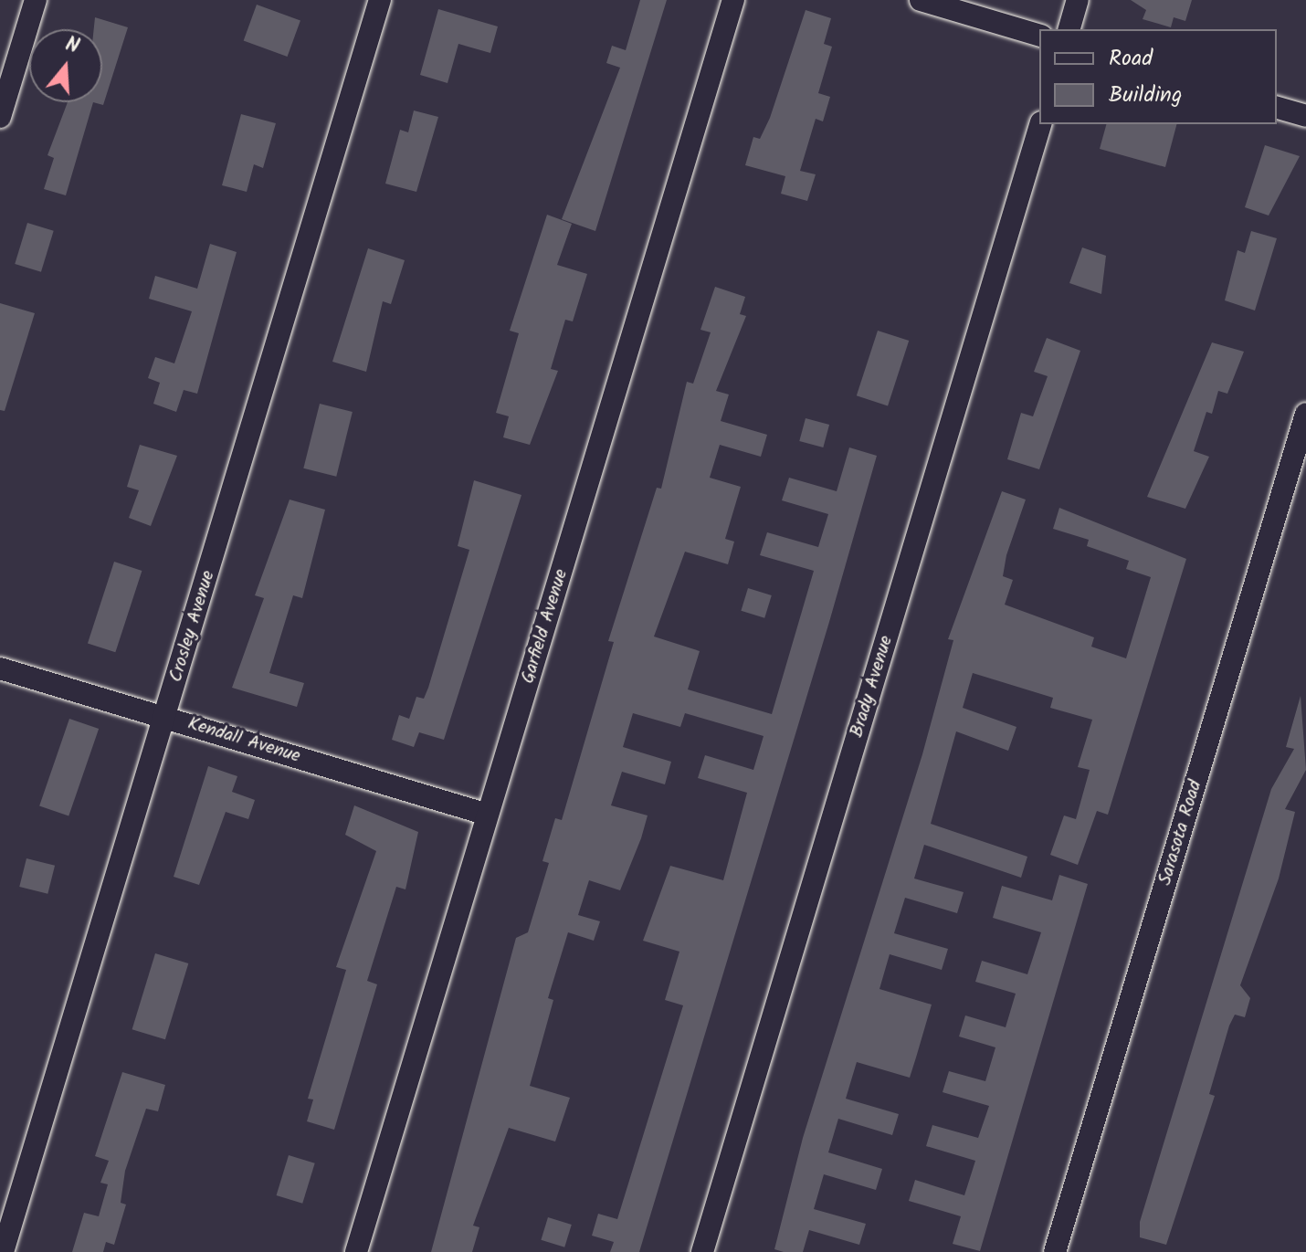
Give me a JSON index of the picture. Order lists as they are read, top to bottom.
{
  "streets": {
    "street": [
      "Crosley Avenue",
      "Garfield Avenue",
      "Brady Avenue",
      "Kendall Avenue",
      "Sarasota Road"
    ]
  },
  "crossings": [
    ["Crosley Avenue", "Kendall Avenue"],
    ["Garfield Avenue", "Kendall Avenue"]
  ],
  "legend": ["Road", "Building"],
  "north": "top"
}
